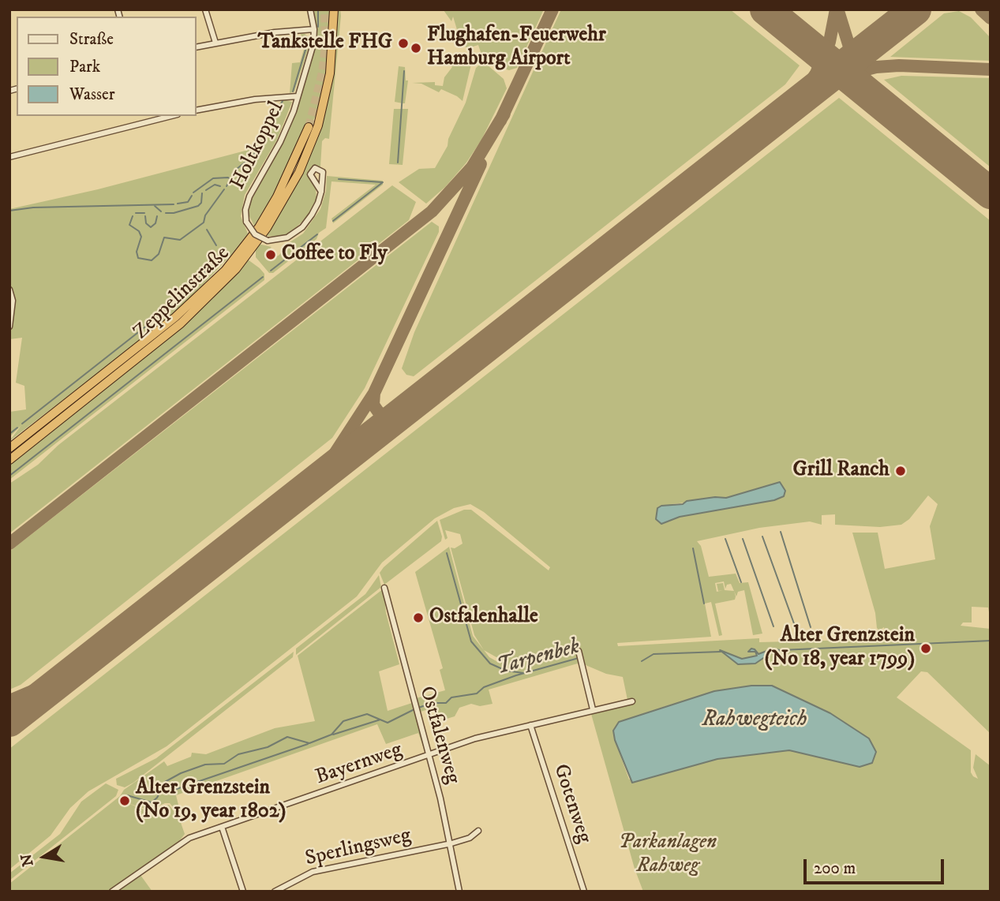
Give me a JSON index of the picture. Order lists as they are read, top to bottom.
{
  "streets": {
    "highway": ["Zeppelinstraße"],
    "street": [
      "Holtkoppel",
      "Ostfalenweg",
      "Bayernweg",
      "Gotenweg",
      "Sperlingsweg"
    ]
  },
  "crossings": [
    ["Ostfalenweg", "Bayernweg"],
    ["Ostfalenweg", "Sperlingsweg"],
    ["Bayernweg", "Gotenweg"]
  ],
  "water": ["Tarpenbek", "Rahwegteich"],
  "parks": ["Parkanlagen Rahweg"],
  "places": [
    "Tankstelle FHG",
    "Flughafen-Feuerwehr Hamburg Airport",
    "Coffee to Fly",
    "Grill Ranch",
    "Ostfalenhalle",
    "Alter Grenzstein (No 18, year 1799)",
    "Alter Grenzstein (No 19, year 1802)"
  ],
  "legend": ["Straße", "Park", "Wasser"],
  "scale_bar": "200 m",
  "north": "left"
}
